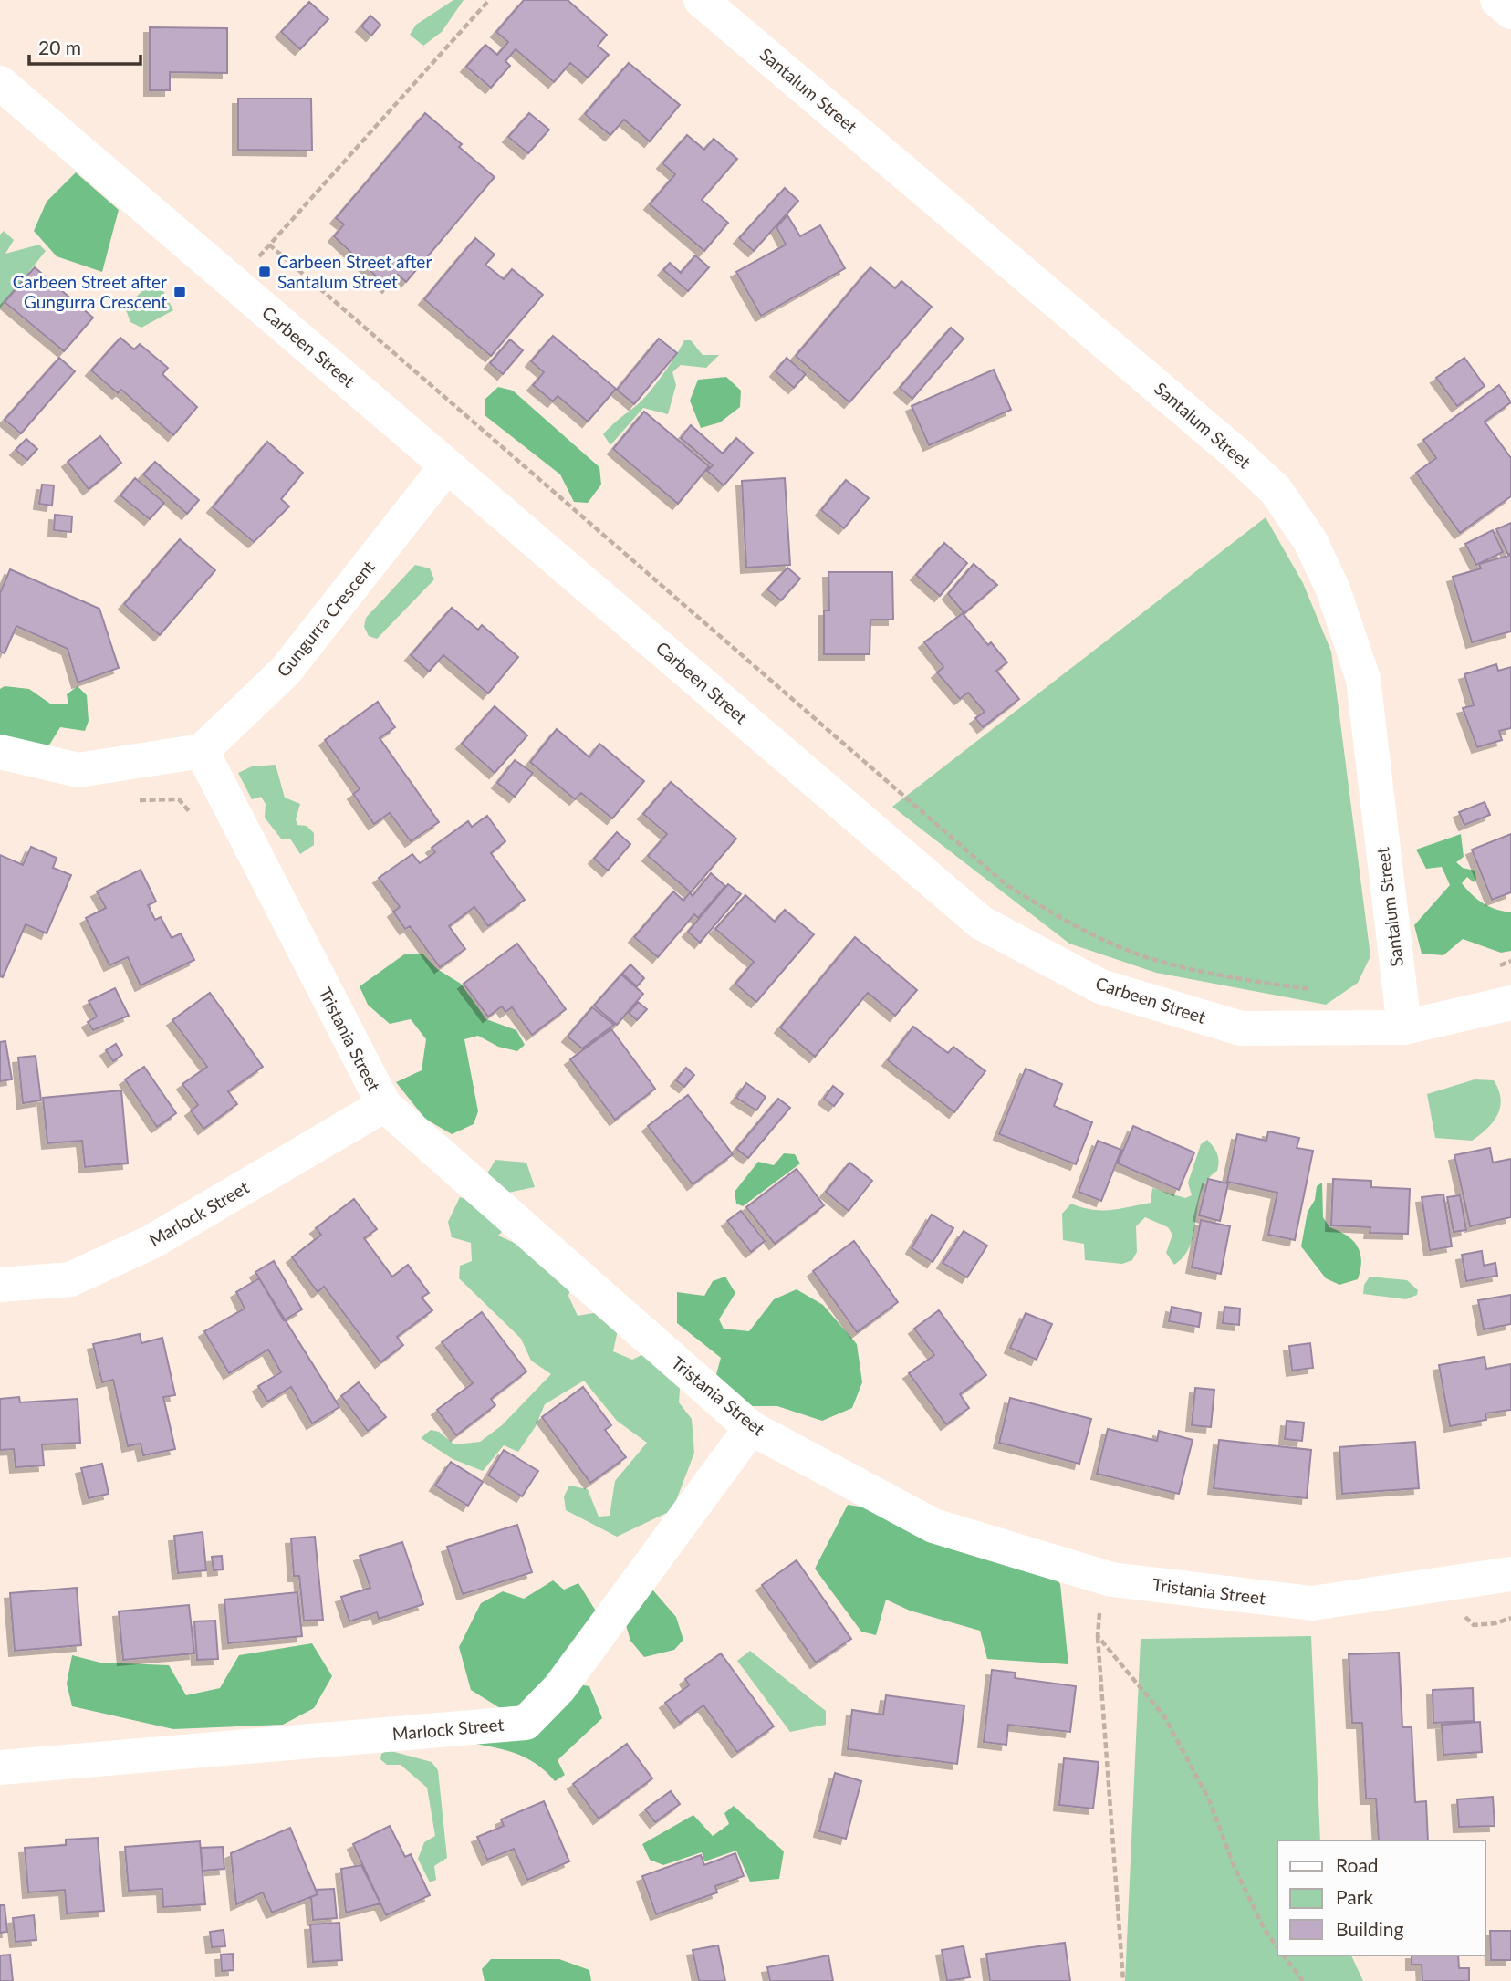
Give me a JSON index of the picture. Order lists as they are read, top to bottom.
{
  "streets": {
    "street": [
      "Santalum Street",
      "Carbeen Street",
      "Gungurra Crescent",
      "Tristania Street",
      "Marlock Street"
    ]
  },
  "crossings": [
    ["Santalum Street", "Carbeen Street"],
    ["Carbeen Street", "Gungurra Crescent"],
    ["Gungurra Crescent", "Tristania Street"],
    ["Tristania Street", "Marlock Street"]
  ],
  "places": {
    "transit": ["Carbeen Street after Santalum Street", "Carbeen Street after Gungurra Crescent"]
  },
  "legend": ["Road", "Park", "Building"],
  "scale_bar": "20 m"
}
